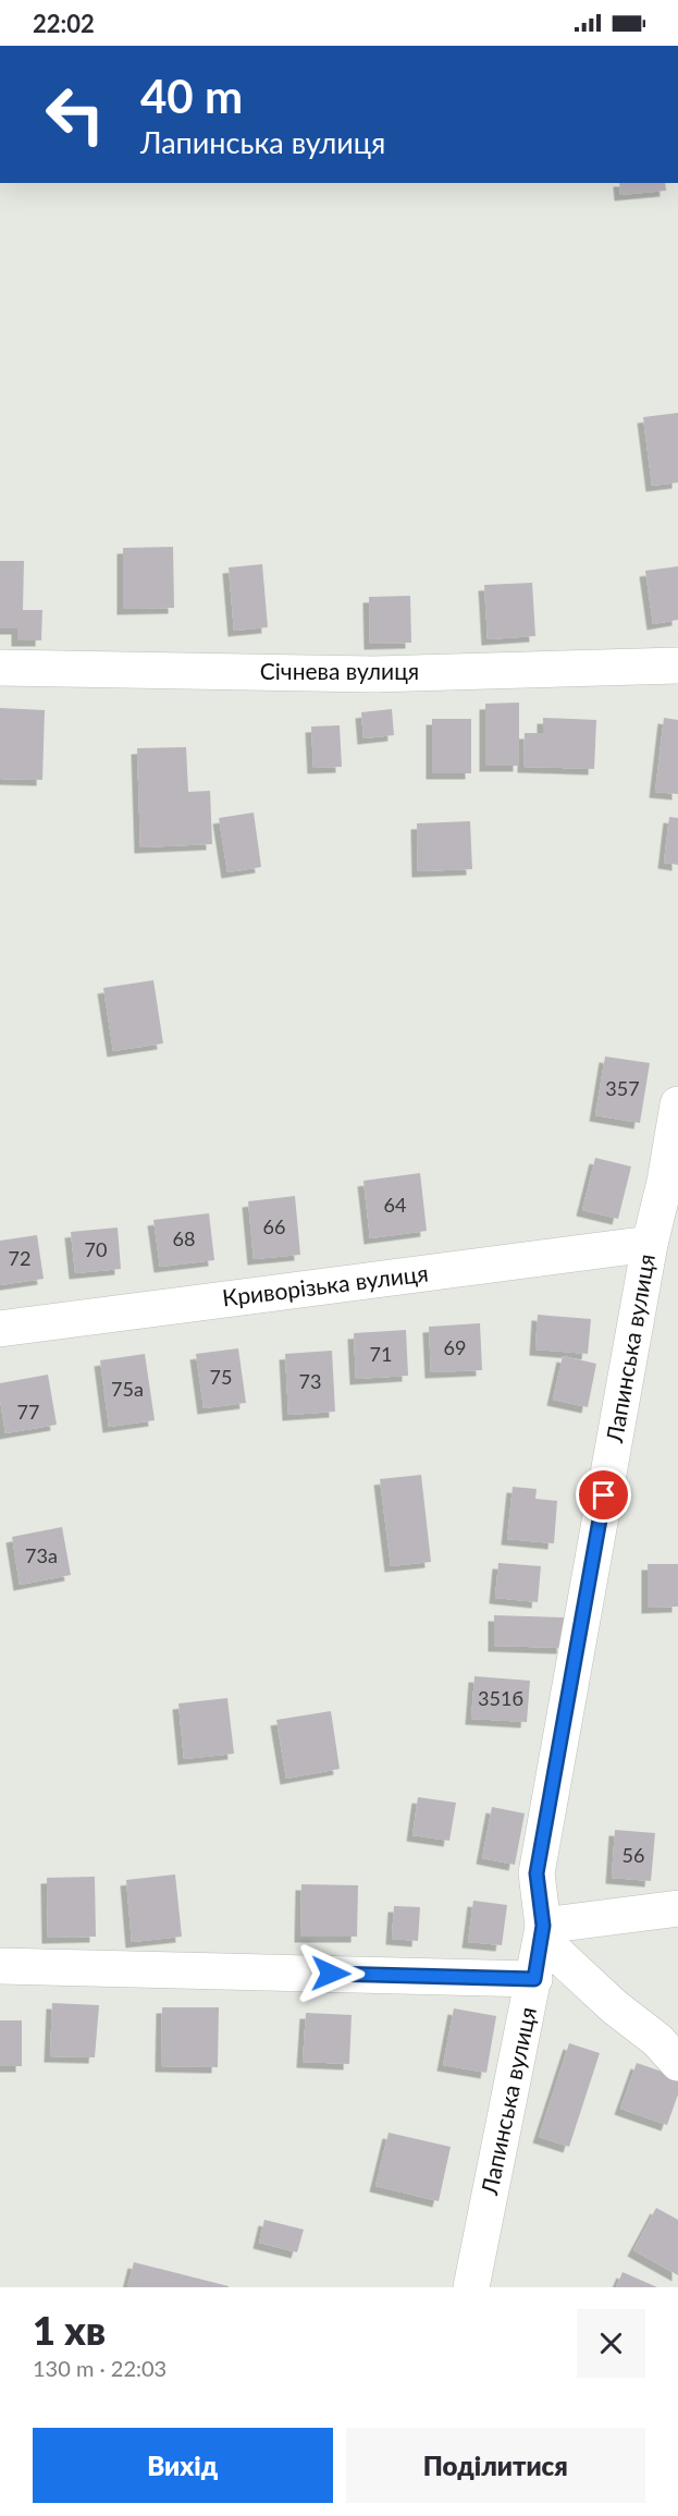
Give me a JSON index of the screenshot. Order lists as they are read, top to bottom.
{
  "streets": {
    "street": ["Січнева вулиця", "Криворізька вулиця", "Лапинська вулиця"]
  },
  "crossings": [
    ["Криворізька вулиця", "Лапинська вулиця"]
  ],
  "house_numbers": [
    "357",
    "64",
    "66",
    "68",
    "70",
    "72",
    "69",
    "71",
    "75",
    "73",
    "75а",
    "77",
    "73а",
    "351б",
    "56"
  ],
  "page": {
    "status": "22:02",
    "turn": ["40 m", "Лапинська вулиця"],
    "heading": ["1 хв", "130 m · 22:03"],
    "buttons": ["Вихід", "Поділитися"]
  }
}
